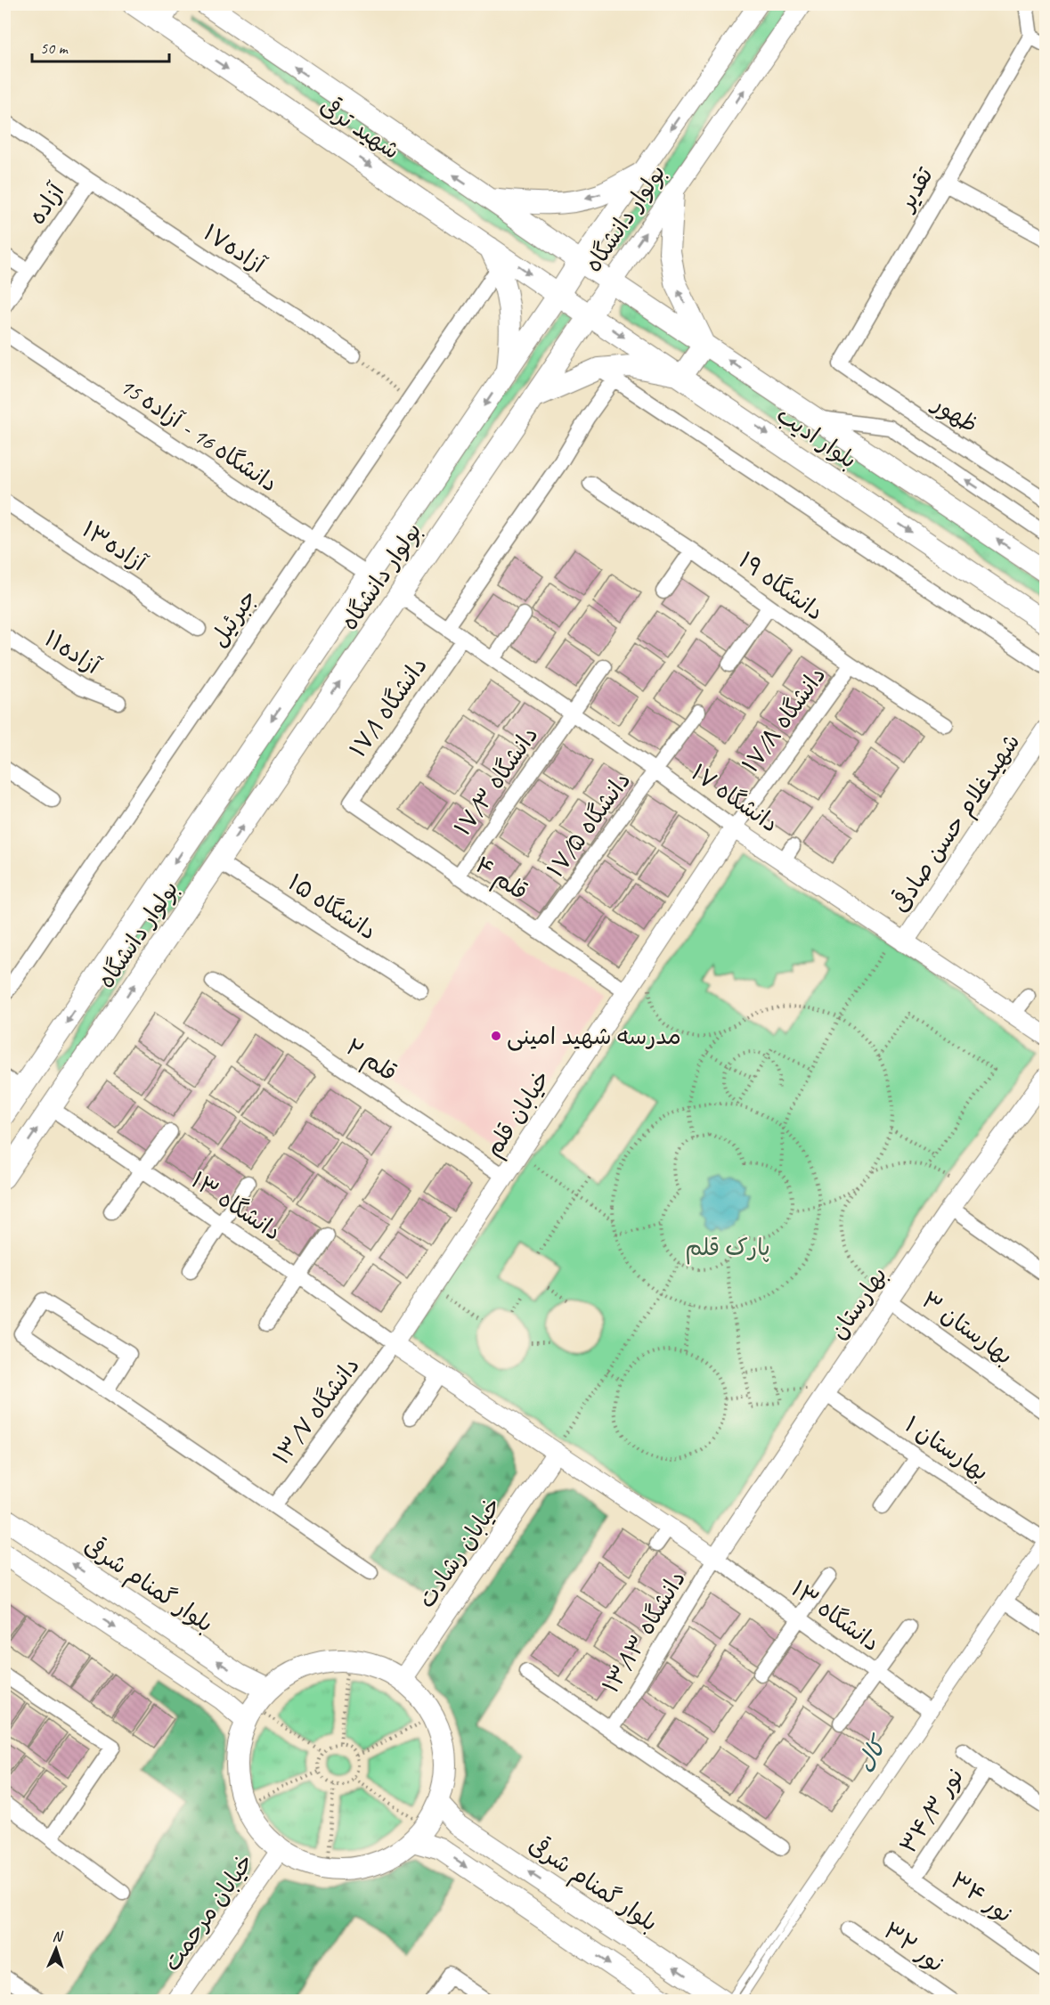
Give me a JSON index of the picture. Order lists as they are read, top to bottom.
{
  "streets": {
    "main road": [
      "شهید ترقی",
      "بولوار دانشگاه",
      "بلوار ادیب",
      "بلوار گمنام شرقی"
    ],
    "street": [
      "تقدیر",
      "آزاده",
      "آزاده۱۷",
      "ظهور",
      "دانشگاه 16 - آزاده 15",
      "آزاده۱۳",
      "دانشگاه ۱۹",
      "جبرئیل",
      "آزاده۱۱",
      "دانشگاه ۱۷/۱",
      "دانشگاه ۱۷/۸",
      "دانشگاه ۱۷/۳",
      "دانشگاه ۱۷",
      "شهیدغلام حسن صادقی",
      "دانشگاه ۱۷/۵",
      "قلم ۴",
      "دانشگاه ۱۵",
      "قلم ۲",
      "خیابان قلم",
      "دانشگاه ۱۳",
      "بهارستان",
      "بهارستان ۳",
      "دانشگاه ۱۳/۷",
      "بهارستان ۱",
      "خیابان رشادت",
      "دانشگاه ۱۳/۱۳",
      "نور ۳۴/۳",
      "نور ۳۴",
      "خیابان مرحمت",
      "نور ۳۲"
    ]
  },
  "crossings": [
    ["شهید ترقی", "بولوار دانشگاه"],
    ["شهید ترقی", "بلوار ادیب"],
    ["تقدیر", "ظهور"],
    ["آزاده", "آزاده۱۷"],
    ["بولوار دانشگاه", "دانشگاه 16 - آزاده 15"],
    ["بولوار دانشگاه", "بلوار ادیب"],
    ["بولوار دانشگاه", "دانشگاه ۱۷"],
    ["بولوار دانشگاه", "دانشگاه ۱۵"],
    ["بولوار دانشگاه", "دانشگاه ۱۳"],
    ["دانشگاه 16 - آزاده 15", "جبرئیل"],
    ["دانشگاه ۱۹", "دانشگاه ۱۷/۸"],
    ["دانشگاه ۱۷/۱", "دانشگاه ۱۷"],
    ["دانشگاه ۱۷/۱", "قلم ۴"],
    ["دانشگاه ۱۷/۸", "دانشگاه ۱۷"],
    ["دانشگاه ۱۷/۸", "خیابان قلم"],
    ["دانشگاه ۱۷/۳", "دانشگاه ۱۷"],
    ["دانشگاه ۱۷/۳", "قلم ۴"],
    ["دانشگاه ۱۷", "شهیدغلام حسن صادقی"],
    ["دانشگاه ۱۷", "دانشگاه ۱۷/۵"],
    ["دانشگاه ۱۷", "خیابان قلم"],
    ["دانشگاه ۱۷/۵", "قلم ۴"],
    ["قلم ۴", "خیابان قلم"],
    ["قلم ۲", "خیابان قلم"],
    ["خیابان قلم", "دانشگاه ۱۳"],
    ["خیابان قلم", "دانشگاه ۱۳/۷"],
    ["دانشگاه ۱۳", "بهارستان"],
    ["دانشگاه ۱۳", "دانشگاه ۱۳/۷"],
    ["دانشگاه ۱۳", "دانشگاه ۱۳/۱۳"],
    ["بهارستان", "بهارستان ۳"],
    ["بهارستان", "بهارستان ۱"],
    ["بهارستان", "دانشگاه ۱۳/۱۳"],
    ["نور ۳۴/۳", "نور ۳۴"]
  ],
  "water": ["کال"],
  "parks": ["پارک قلم"],
  "places": ["مدرسه شهید امینی"],
  "scale_bar": "50 m",
  "north": "top"
}
